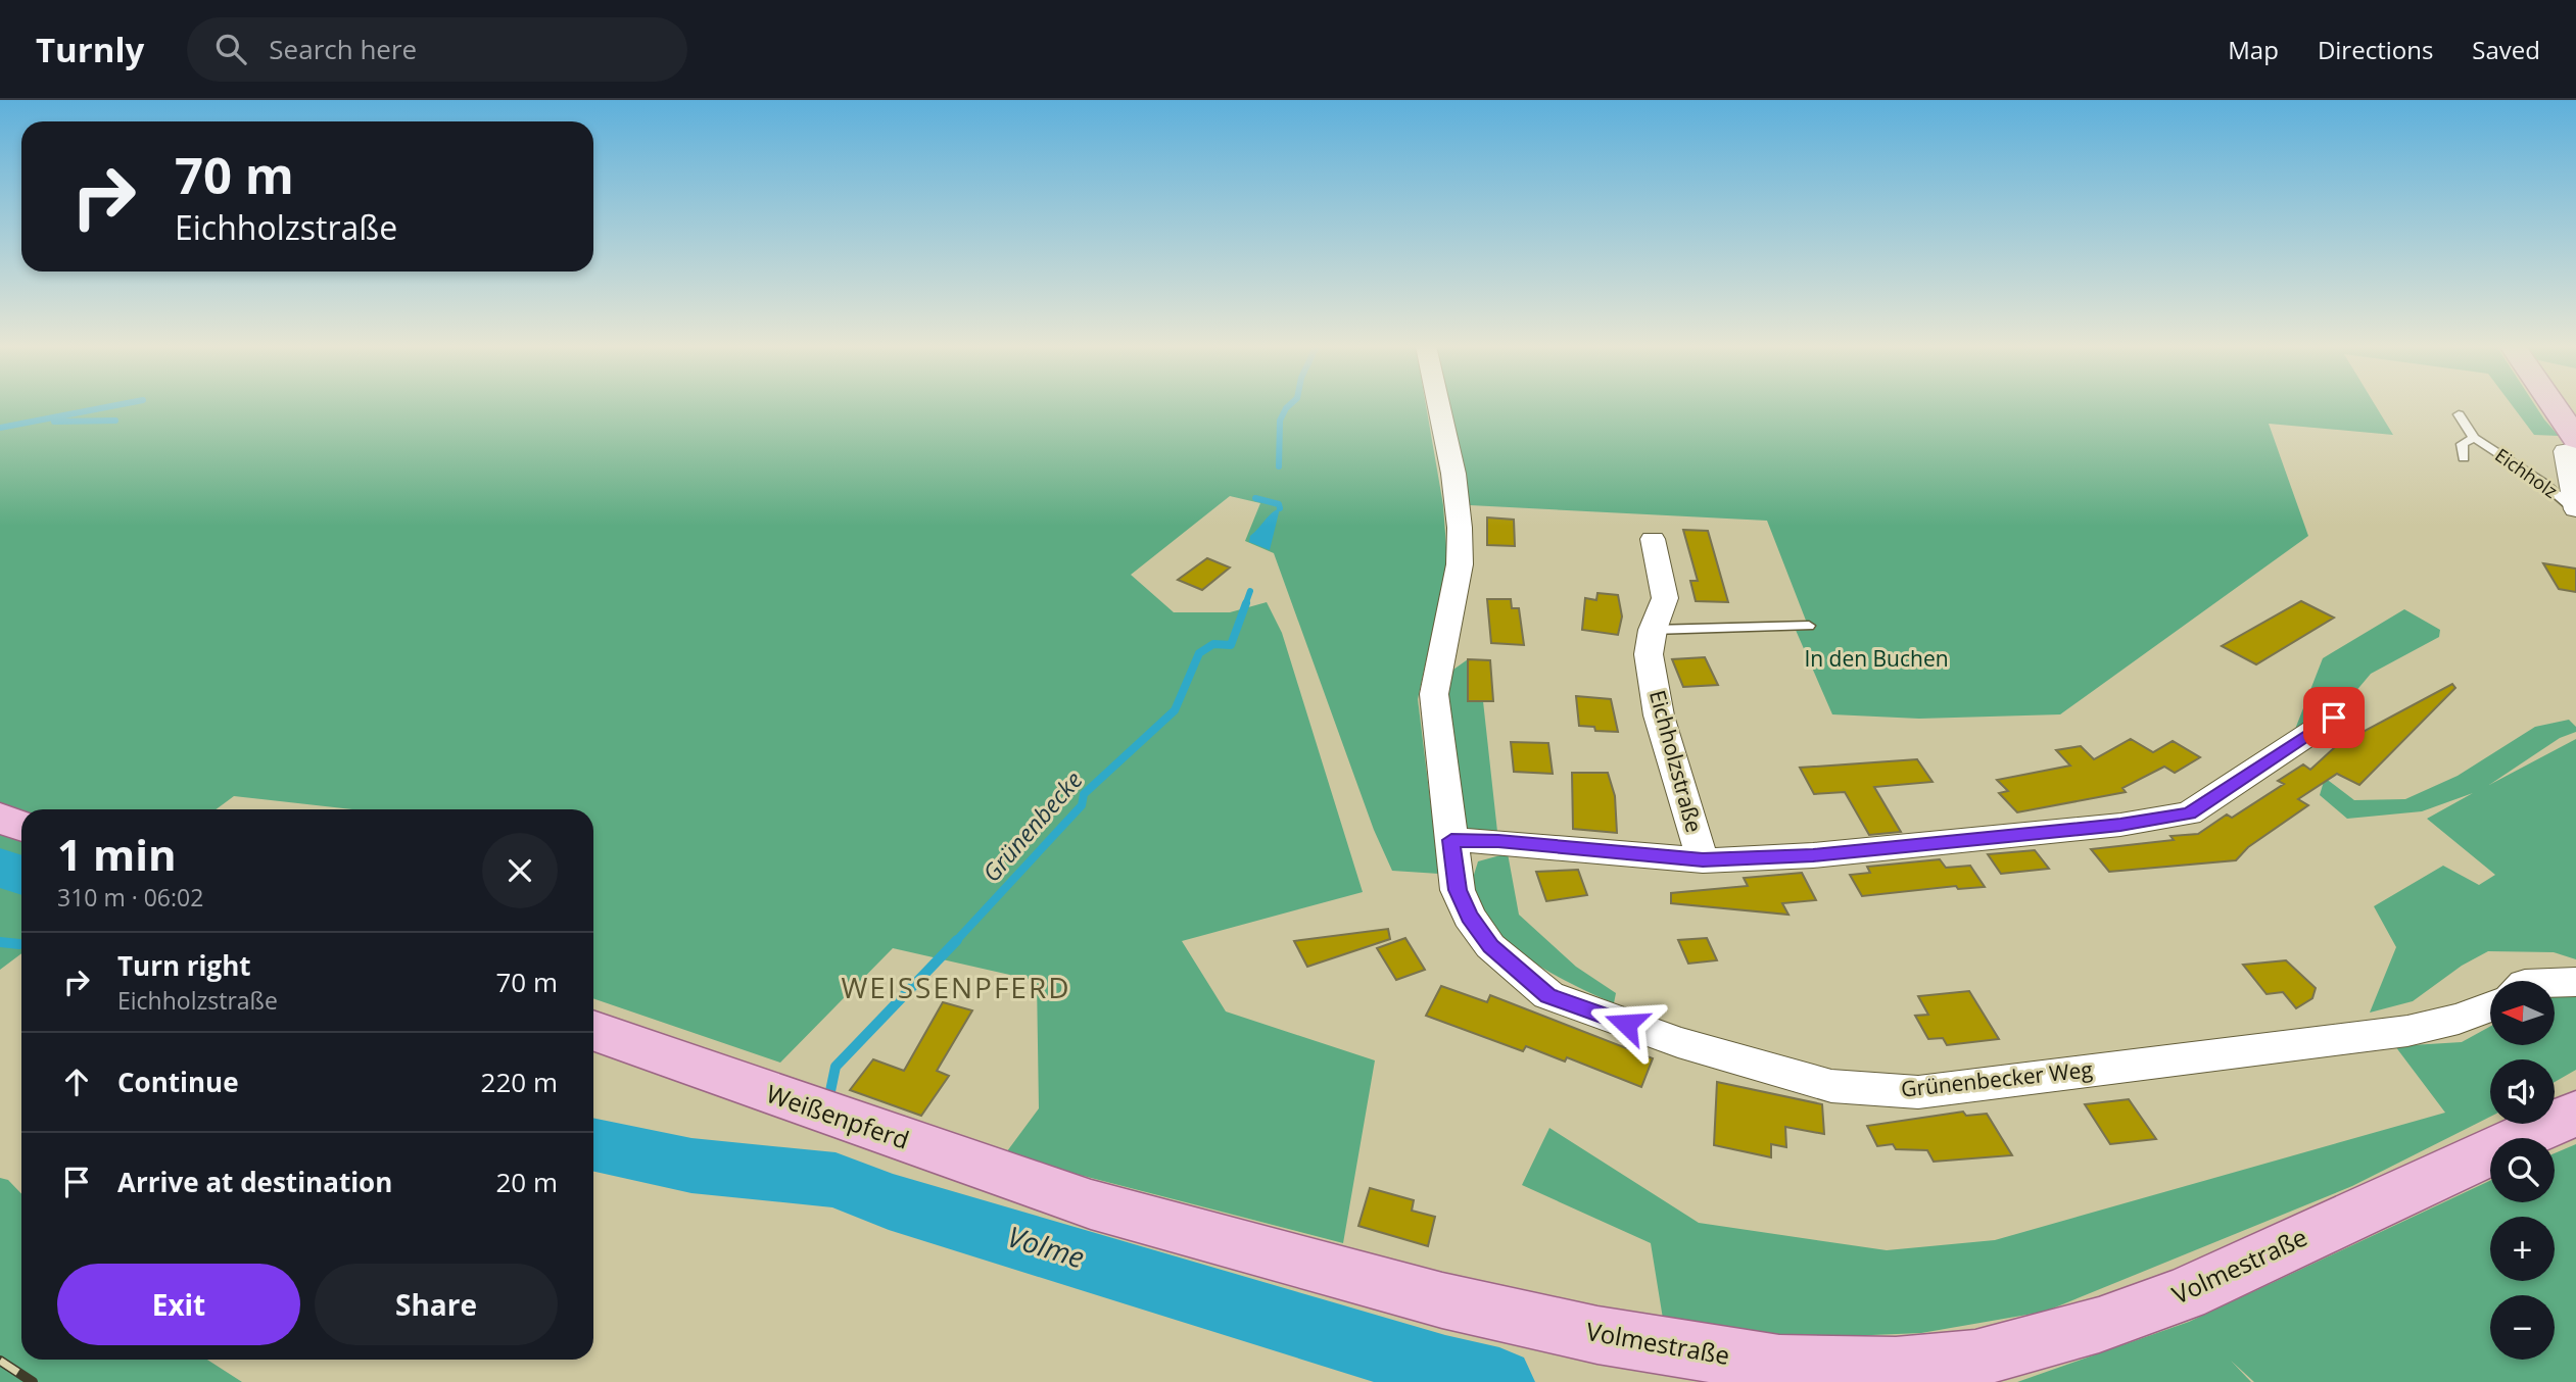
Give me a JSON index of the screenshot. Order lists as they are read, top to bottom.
{
  "streets": {
    "main road": ["Weißenpferd", "Volmestraße"],
    "street": ["Eichholz", "Eichholzstraße", "Grünenbecker Weg"]
  },
  "crossings": [
    ["Eichholzstraße", "Grünenbecker Weg"],
    ["Weißenpferd", "Volmestraße"]
  ],
  "districts": ["WEISSENPFERD"],
  "water": ["Grünenbecke", "Volme"],
  "parks": ["In den Buchen"],
  "north": "left",
  "page": {
    "header": "Turnly",
    "search": "Search here",
    "nav": ["Map", "Directions", "Saved"],
    "turn": ["70 m", "Eichholzstraße"],
    "heading": ["1 min", "310 m · 06:02"],
    "list": [
      {
        "name": "Turn right",
        "note": "Eichholzstraße",
        "value": "70 m"
      },
      {
        "name": "Continue",
        "value": "220 m"
      },
      {
        "name": "Arrive at destination",
        "value": "20 m"
      }
    ],
    "map_buttons": ["+", "−"],
    "buttons": ["Exit", "Share"]
  }
}
